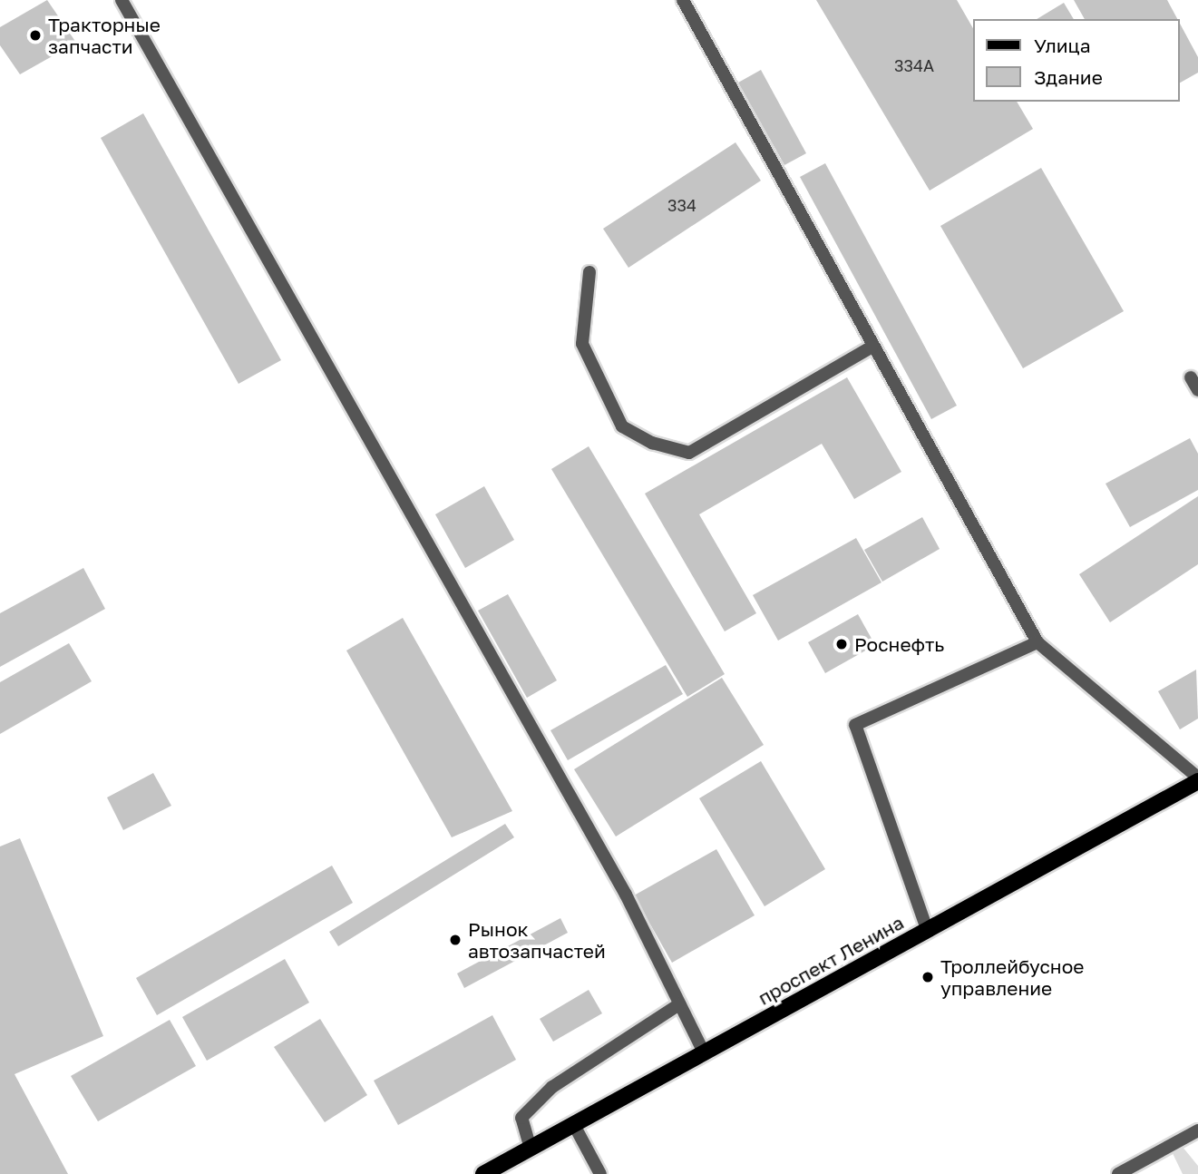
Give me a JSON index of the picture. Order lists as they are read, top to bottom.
{
  "streets": {
    "main road": ["проспект Ленина"]
  },
  "places": [
    "Тракторные запчасти",
    "Роснефть",
    "Рынок автозапчастей",
    "Троллейбусное управление"
  ],
  "house_numbers": ["334А", "334"],
  "legend": ["Улица", "Здание"]
}
